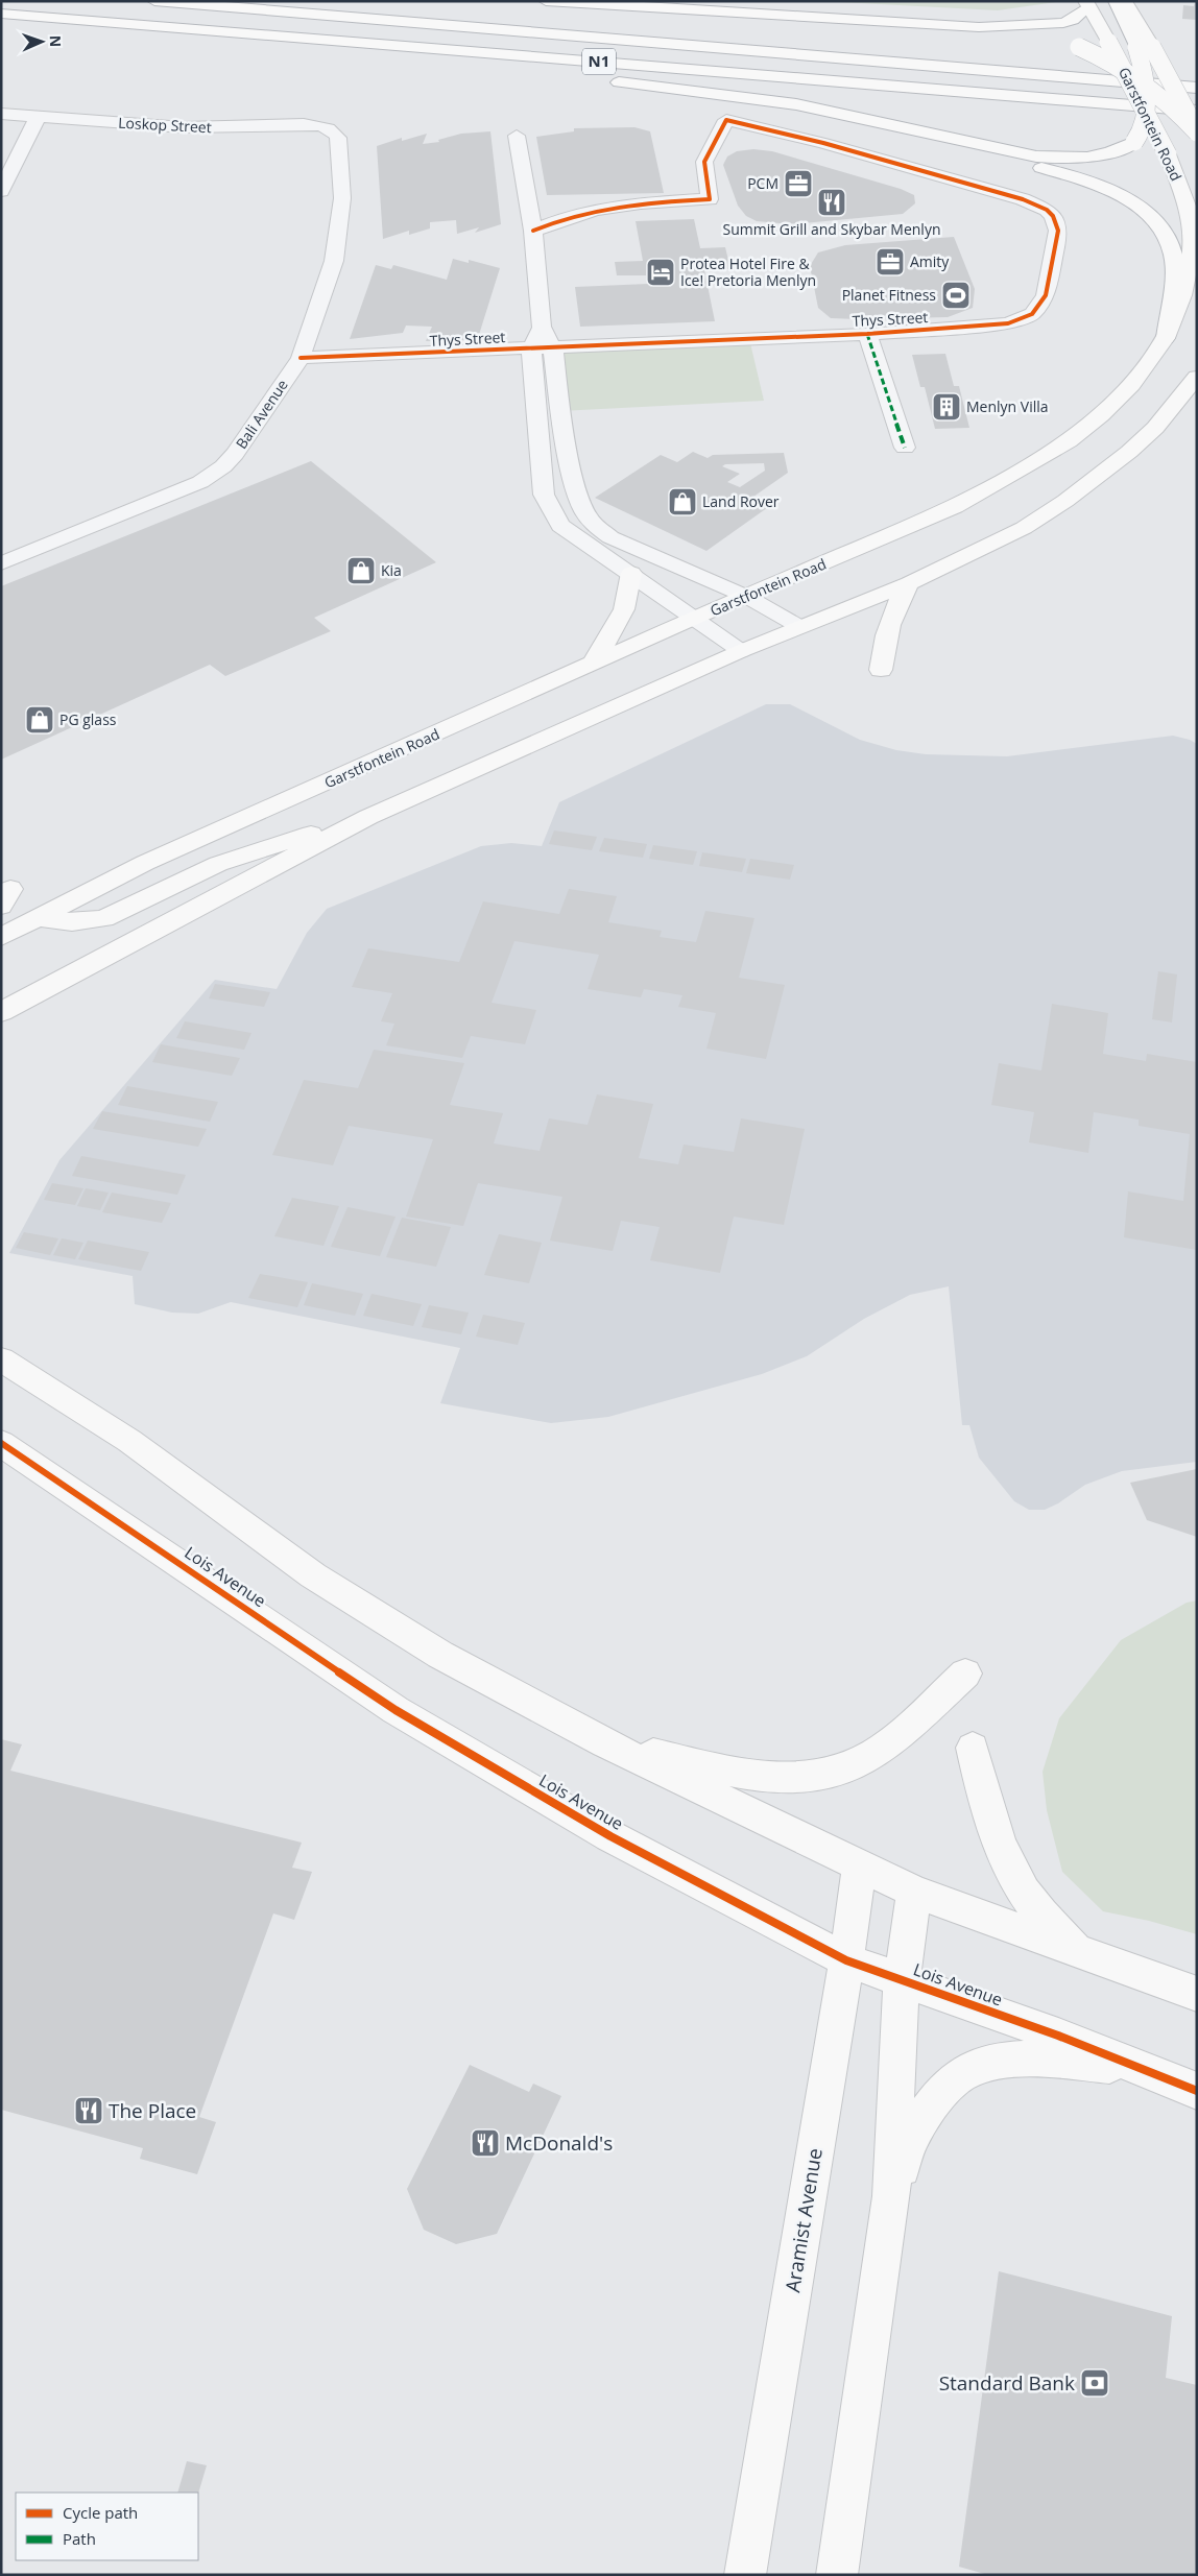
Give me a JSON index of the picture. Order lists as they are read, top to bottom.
{
  "streets": {
    "main road": [
      "N1",
      "Garstfontein Road",
      "Lois Avenue",
      "Aramist Avenue"
    ],
    "street": ["Loskop Street", "Thys Street", "Bali Avenue"]
  },
  "crossings": [
    ["Loskop Street", "Bali Avenue"],
    ["Thys Street", "Bali Avenue"],
    ["Lois Avenue", "Aramist Avenue"]
  ],
  "places": {
    "office": ["PCM", "Amity"],
    "restaurant": ["Summit Grill and Skybar Menlyn", "The Place", "McDonald's"],
    "hotel": ["Protea Hotel Fire & Ice! Pretoria Menlyn"],
    "sports": ["Planet Fitness"],
    "building": ["Menlyn Villa"],
    "shop": ["Land Rover", "Kia", "PG glass"],
    "bank": ["Standard Bank"]
  },
  "legend": ["Cycle path", "Path"],
  "north": "right"
}
